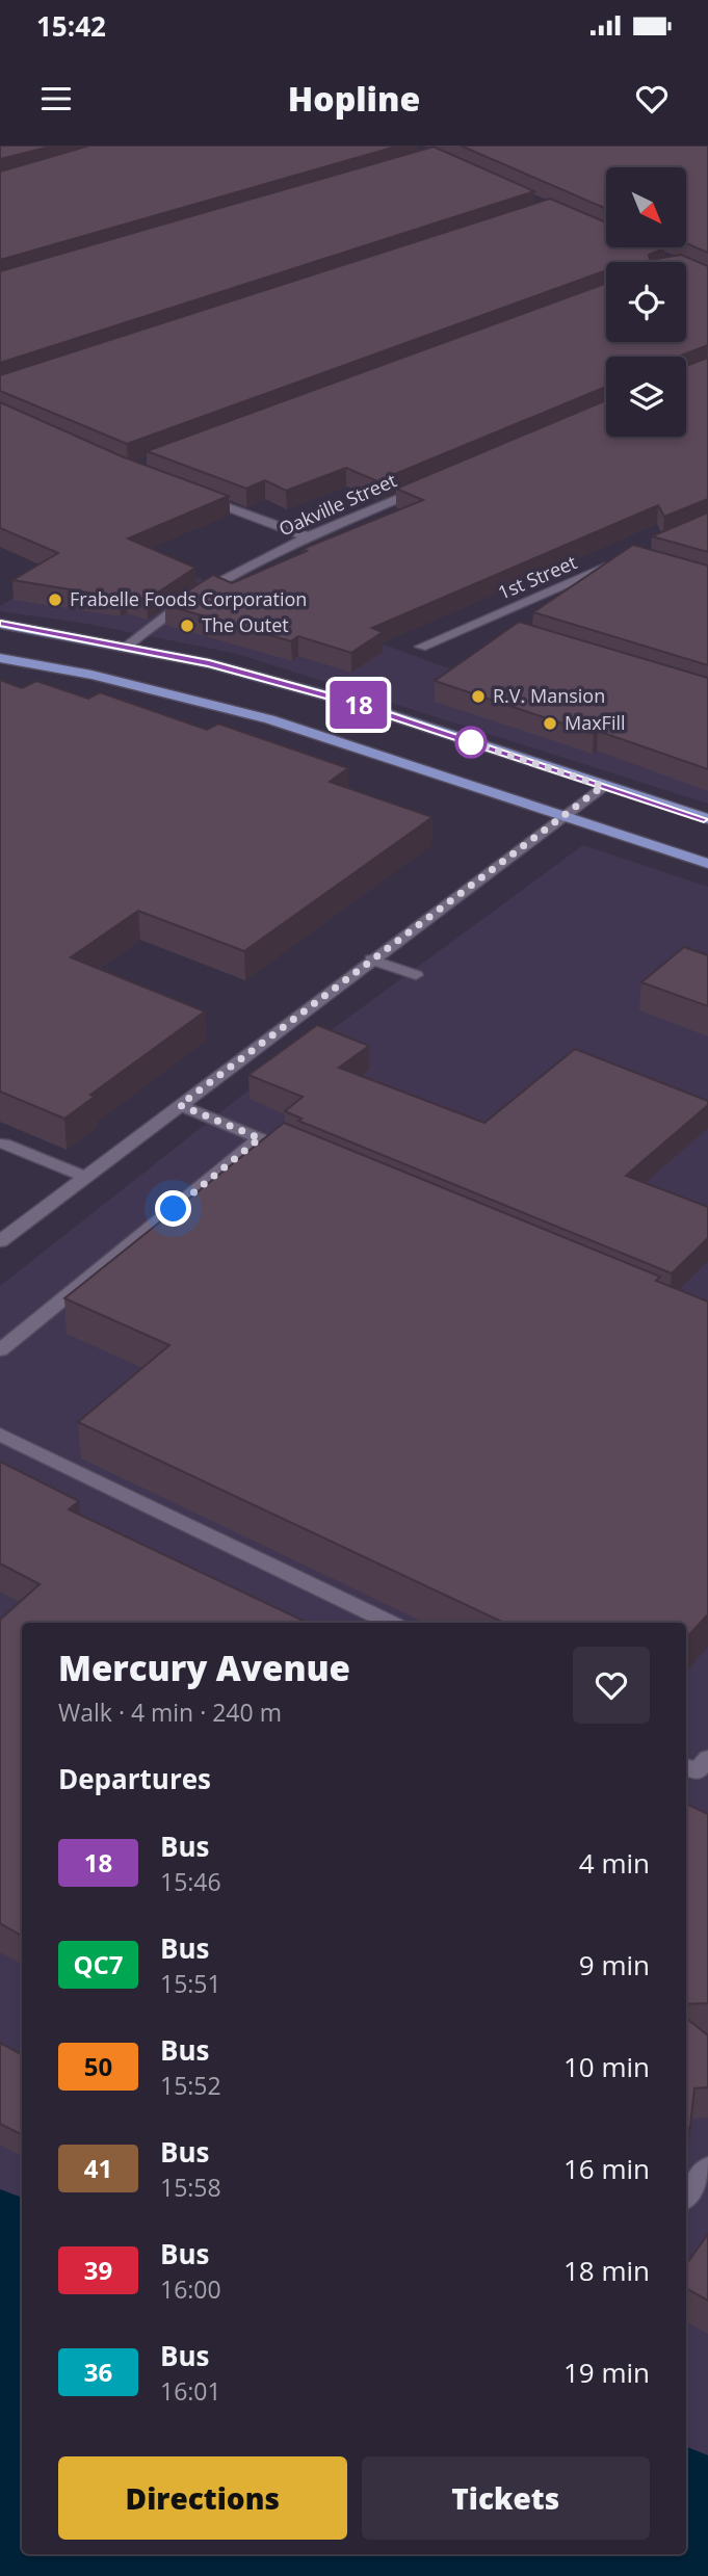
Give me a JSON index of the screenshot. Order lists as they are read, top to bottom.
{
  "streets": {
    "street": ["Oakville Street", "1st Street"]
  },
  "places": [
    "Frabelle Foods Corporation",
    "The Outet",
    "R.V. Mansion",
    "MaxFill"
  ],
  "lines": ["bus line 18"],
  "north": "bottom right",
  "page": {
    "status": "15:42",
    "header": "Hopline",
    "on_map": "18",
    "heading": [
      ["Mercury Avenue", "Walk · 4 min · 240 m"],
      "Departures"
    ],
    "list": [
      {
        "mark": "18",
        "name": "Bus",
        "note": "15:46",
        "value": "4 min"
      },
      {
        "mark": "QC7",
        "name": "Bus",
        "note": "15:51",
        "value": "9 min"
      },
      {
        "mark": "50",
        "name": "Bus",
        "note": "15:52",
        "value": "10 min"
      },
      {
        "mark": "41",
        "name": "Bus",
        "note": "15:58",
        "value": "16 min"
      },
      {
        "mark": "39",
        "name": "Bus",
        "note": "16:00",
        "value": "18 min"
      },
      {
        "mark": "36",
        "name": "Bus",
        "note": "16:01",
        "value": "19 min"
      }
    ],
    "buttons": ["Directions", "Tickets"]
  }
}
